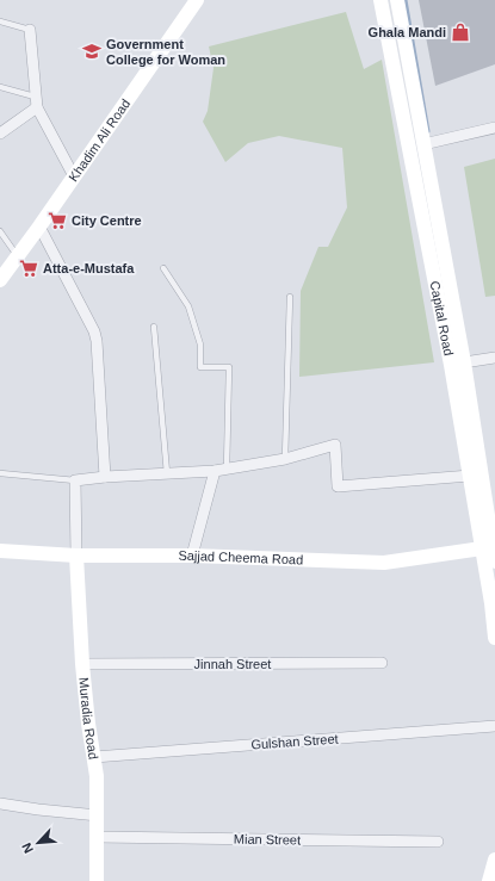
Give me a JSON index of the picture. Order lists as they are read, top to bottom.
{
  "streets": {
    "street": [
      "Khadim Ali Road",
      "Capital Road",
      "Sajjad Cheema Road",
      "Jinnah Street",
      "Muradia Road",
      "Gulshan Street",
      "Mian Street"
    ]
  },
  "crossings": [
    ["Capital Road", "Sajjad Cheema Road"],
    ["Sajjad Cheema Road", "Muradia Road"],
    ["Jinnah Street", "Muradia Road"],
    ["Muradia Road", "Gulshan Street"],
    ["Muradia Road", "Mian Street"]
  ],
  "places": {
    "shop": ["Ghala Mandi"],
    "school or university": ["Government College for Woman"],
    "supermarket": ["City Centre", "Atta-e-Mustafa"]
  },
  "north": "bottom left"
}
